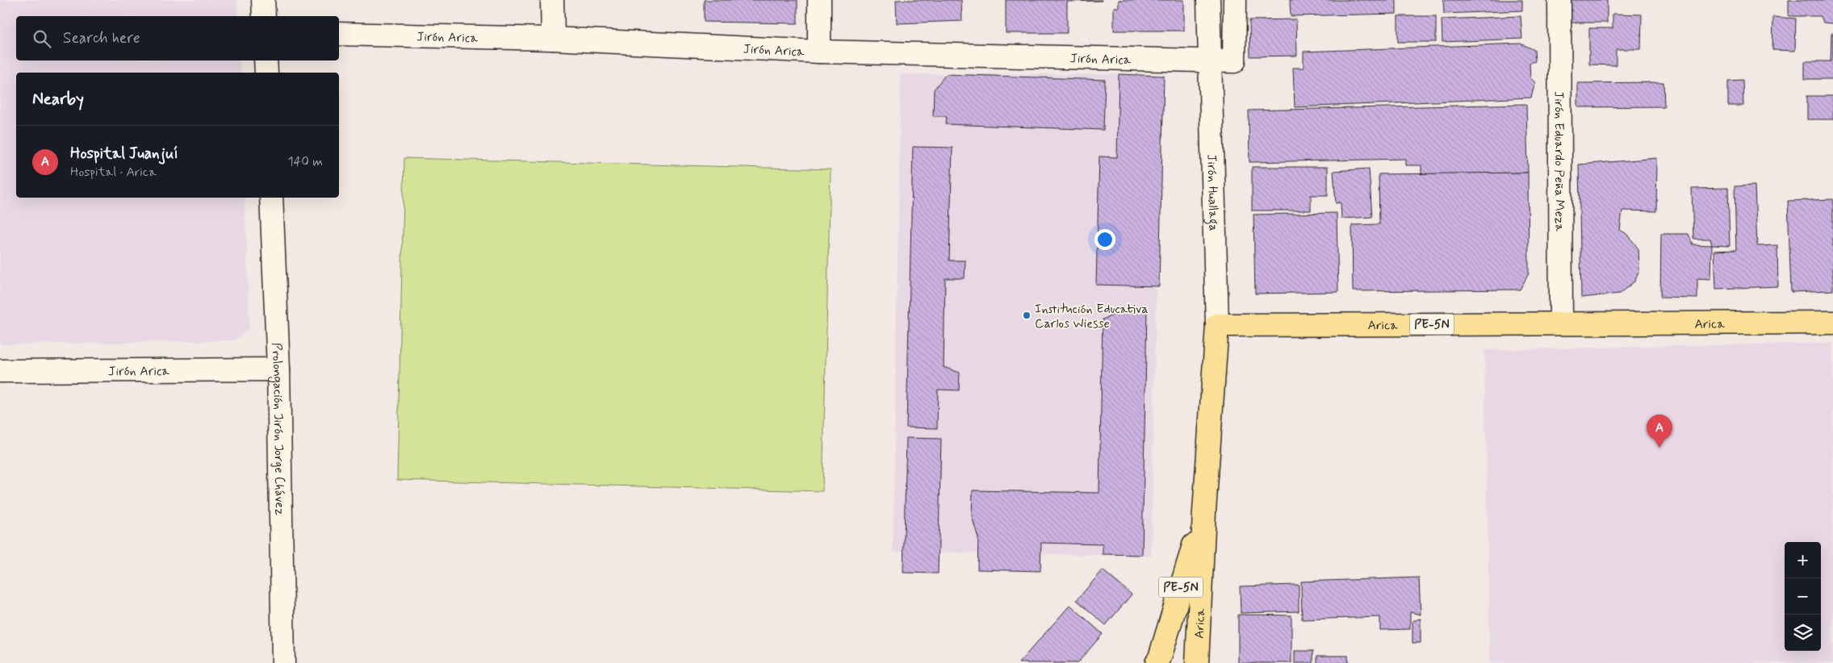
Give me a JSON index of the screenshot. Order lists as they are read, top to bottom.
{
  "streets": {
    "highway": ["Arica", "PE-5N"],
    "street": [
      "Jirón Arica",
      "Jirón Eduardo Peña Meza",
      "Jirón Huallaga",
      "Prolongación Jirón Jorge Chávez"
    ]
  },
  "crossings": [
    ["Jirón Arica", "Jirón Huallaga"],
    ["Jirón Arica", "Prolongación Jirón Jorge Chávez"],
    ["Jirón Eduardo Peña Meza", "Arica"],
    ["Jirón Huallaga", "Arica"]
  ],
  "places": ["Institución Educativa Carlos Wiesse"],
  "page": {
    "search": "Search here",
    "heading": "Nearby",
    "list": [
      {
        "mark": "A",
        "name": "Hospital Juanjuí",
        "note": "Hospital · Arica",
        "value": "140 m"
      }
    ],
    "pins": "A",
    "map_buttons": ["+", "−"]
  }
}
